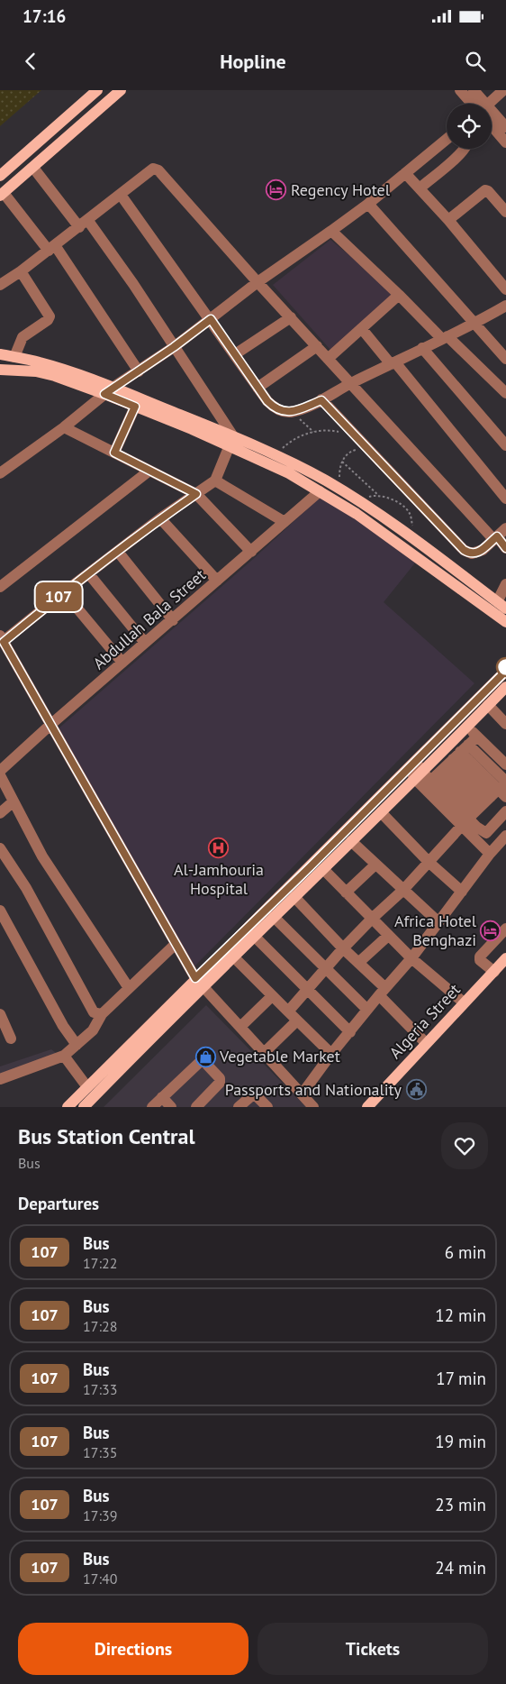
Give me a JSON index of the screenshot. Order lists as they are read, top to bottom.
{
  "streets": {
    "main road": ["Algeria Street"],
    "street": ["Abdullah Bala Street"]
  },
  "places": {
    "hotel": ["Regency Hotel", "Africa Hotel Benghazi"],
    "hospital": ["Al-Jamhouria Hospital"],
    "shop": ["Vegetable Market"],
    "public building": ["Passports and Nationality"]
  },
  "lines": ["bus line 107"],
  "page": {
    "status": "17:16",
    "header": "Hopline",
    "on_map": "107",
    "heading": [
      ["Bus Station Central", "Bus"],
      "Departures"
    ],
    "list": [
      {
        "mark": "107",
        "name": "Bus",
        "note": "17:22",
        "value": "6 min"
      },
      {
        "mark": "107",
        "name": "Bus",
        "note": "17:28",
        "value": "12 min"
      },
      {
        "mark": "107",
        "name": "Bus",
        "note": "17:33",
        "value": "17 min"
      },
      {
        "mark": "107",
        "name": "Bus",
        "note": "17:35",
        "value": "19 min"
      },
      {
        "mark": "107",
        "name": "Bus",
        "note": "17:39",
        "value": "23 min"
      },
      {
        "mark": "107",
        "name": "Bus",
        "note": "17:40",
        "value": "24 min"
      }
    ],
    "buttons": ["Directions", "Tickets"]
  }
}
